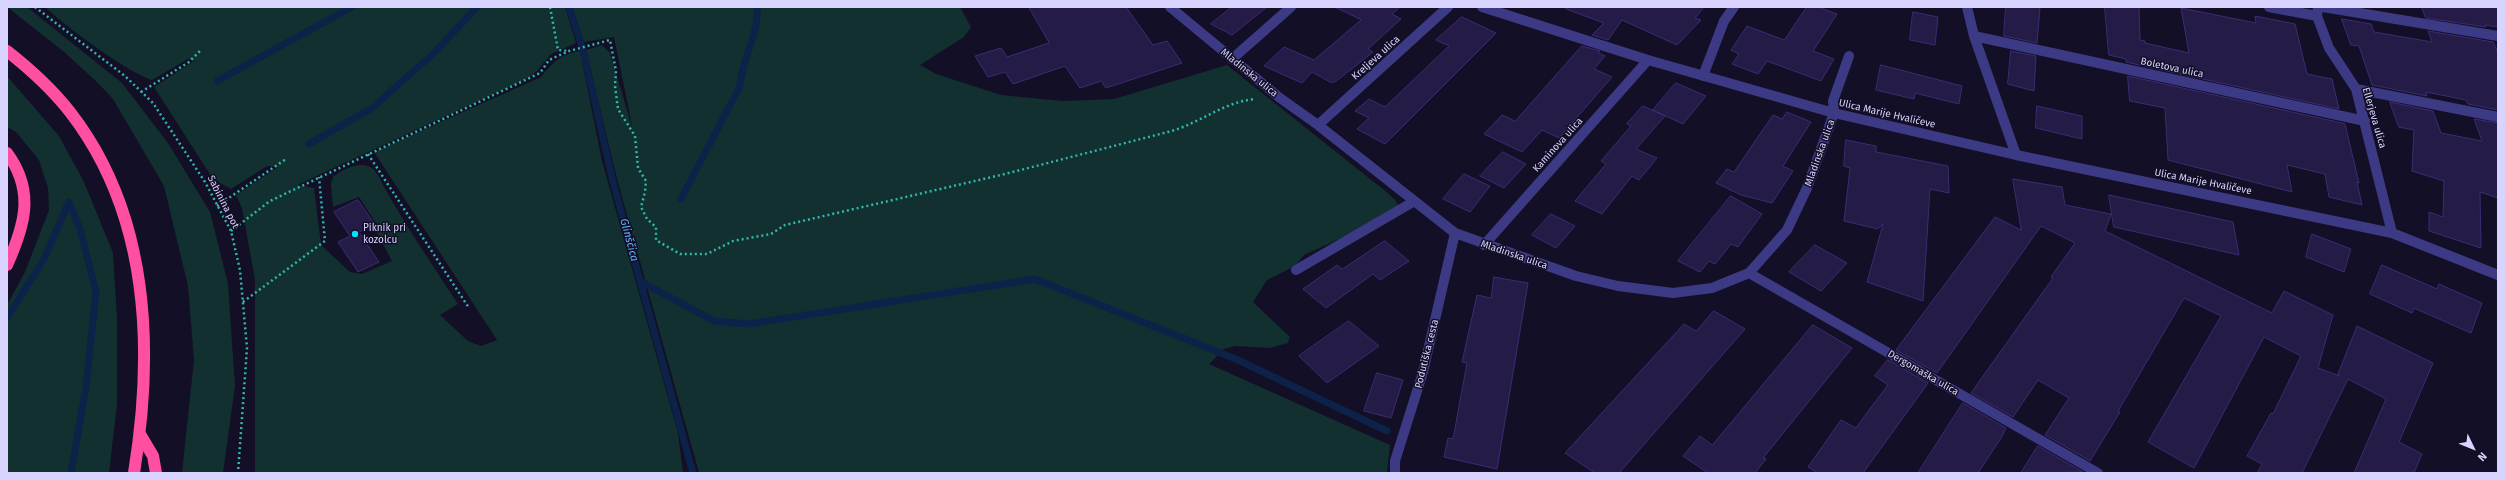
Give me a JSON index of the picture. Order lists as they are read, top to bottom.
{
  "streets": {
    "street": [
      "Kreljeva ulica",
      "Boletova ulica",
      "Mladinska ulica",
      "Ulica Marije Hvaličeve",
      "Ellerjeva ulica",
      "Kaminova ulica",
      "Podutiška cesta",
      "Dergomaška ulica"
    ],
    "path": ["Sabinina pot"]
  },
  "crossings": [
    ["Kreljeva ulica", "Mladinska ulica"],
    ["Boletova ulica", "Ellerjeva ulica"],
    ["Mladinska ulica", "Ulica Marije Hvaličeve"],
    ["Mladinska ulica", "Kaminova ulica"],
    ["Mladinska ulica", "Podutiška cesta"],
    ["Mladinska ulica", "Dergomaška ulica"],
    ["Ulica Marije Hvaličeve", "Ellerjeva ulica"],
    ["Ulica Marije Hvaličeve", "Kaminova ulica"]
  ],
  "water": ["Glinščica"],
  "places": ["Piknik pri kozolcu"],
  "north": "bottom right"
}
